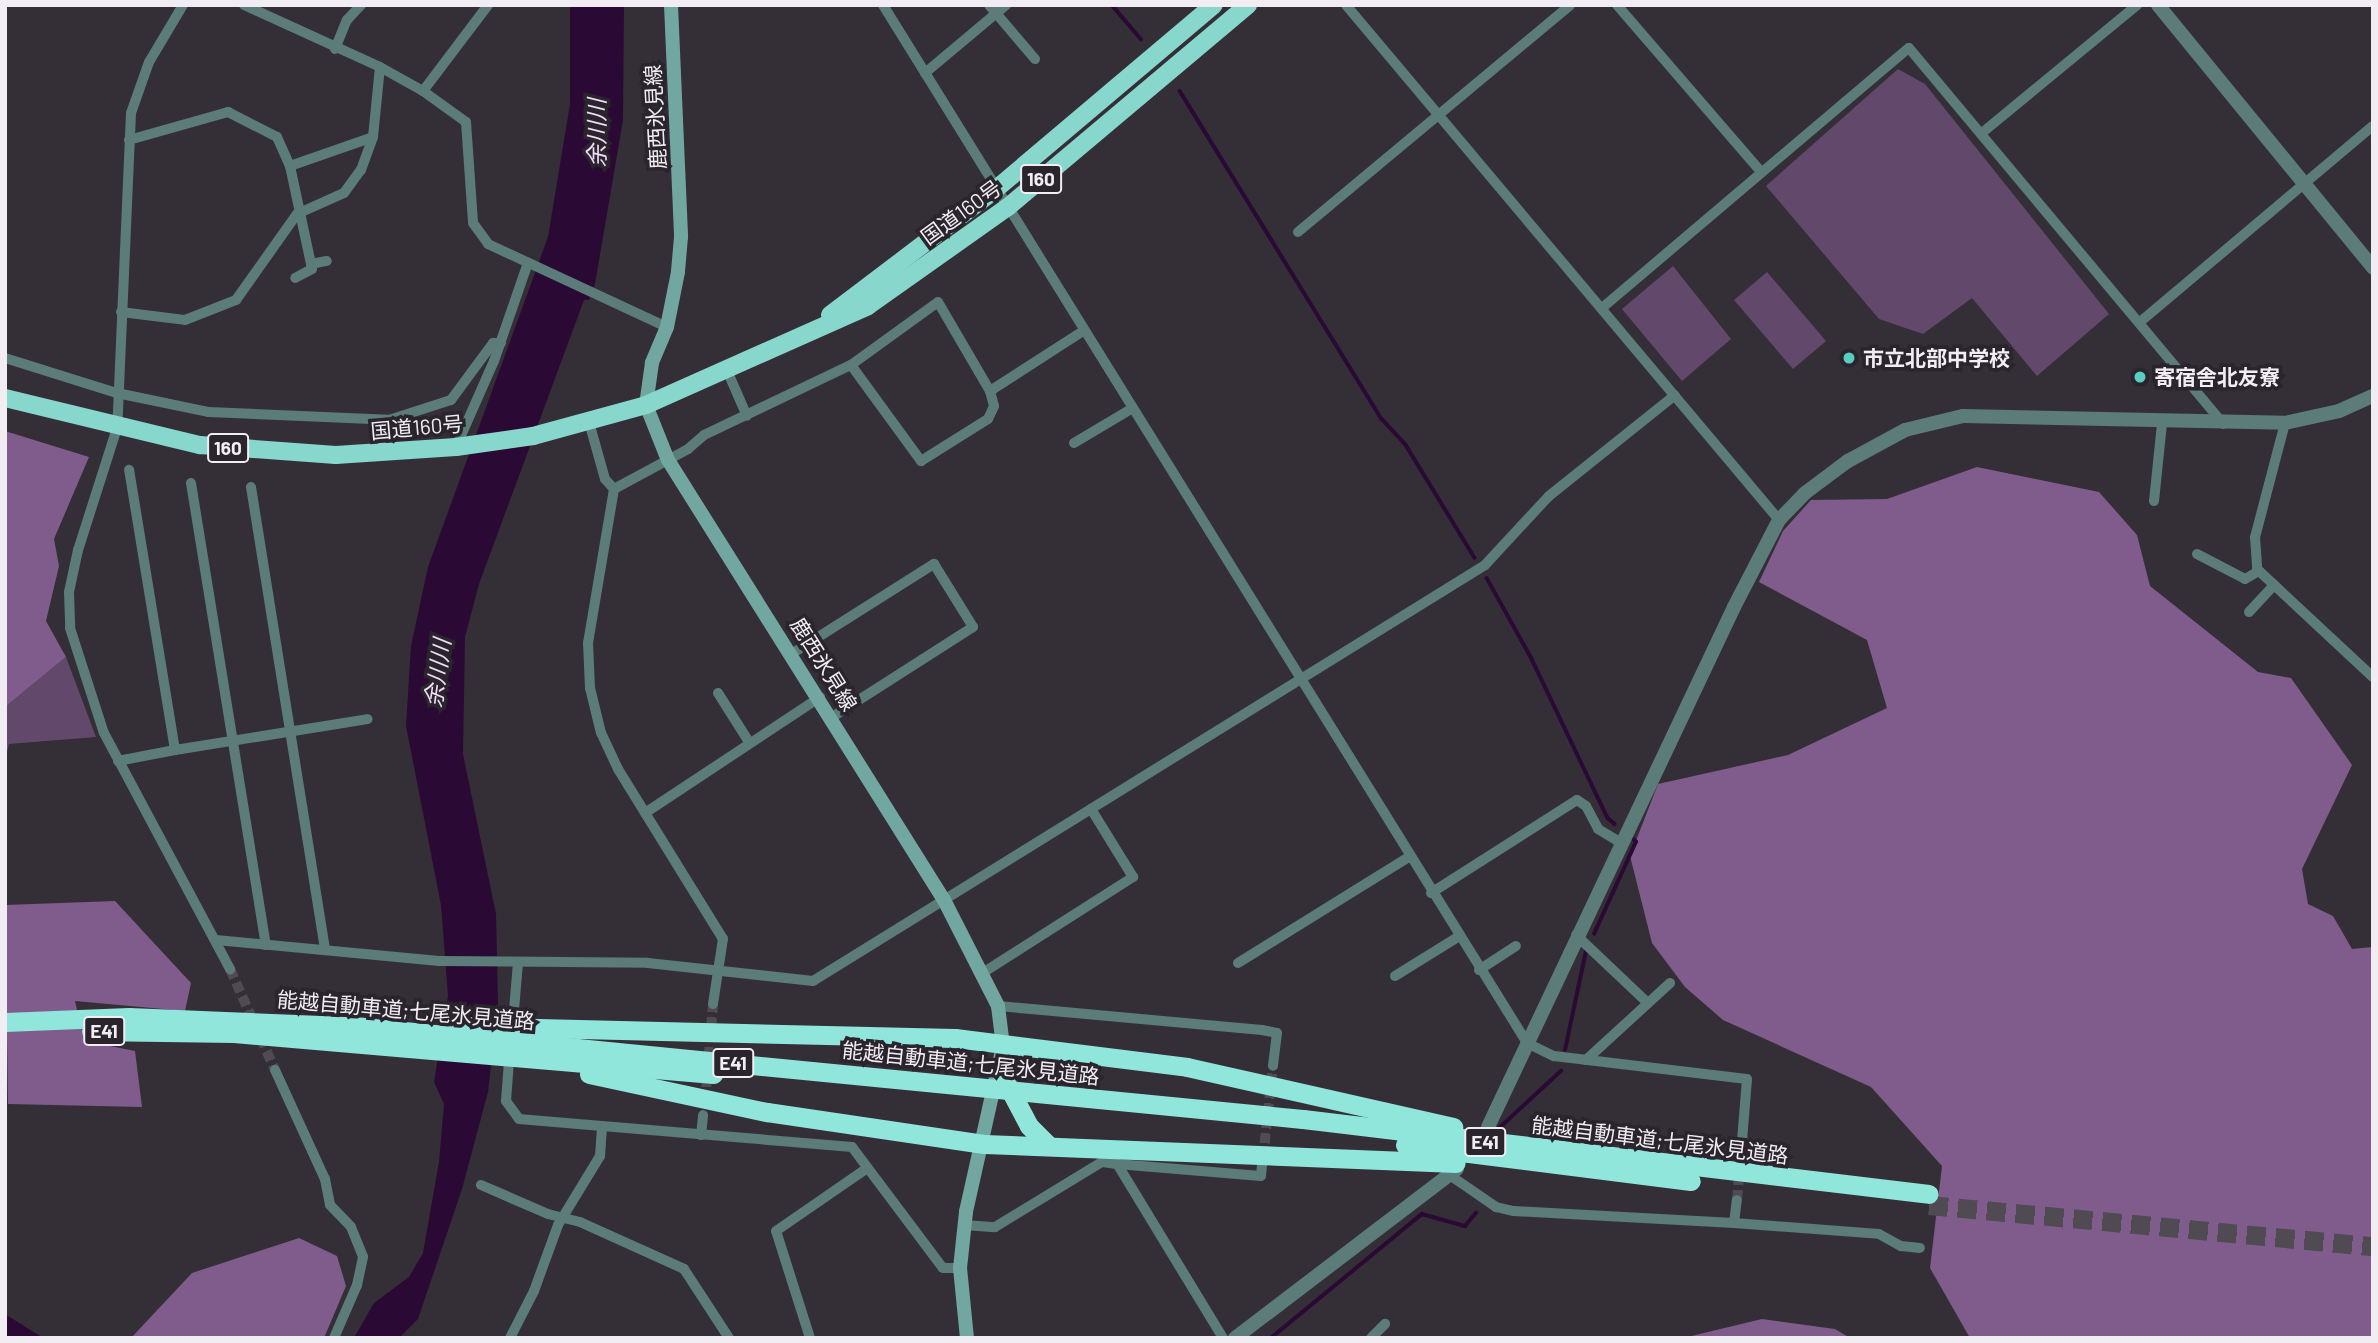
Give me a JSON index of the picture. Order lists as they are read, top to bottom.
{
  "streets": {
    "highway": [
      "160",
      "国道160号",
      "能越自動車道;七尾氷見道路",
      "E41"
    ],
    "main road": ["鹿西氷見線"]
  },
  "crossings": [
    ["鹿西氷見線", "国道160号"]
  ],
  "water": ["余川川"],
  "places": ["市立北部中学校", "寄宿舎北友寮"]
}
